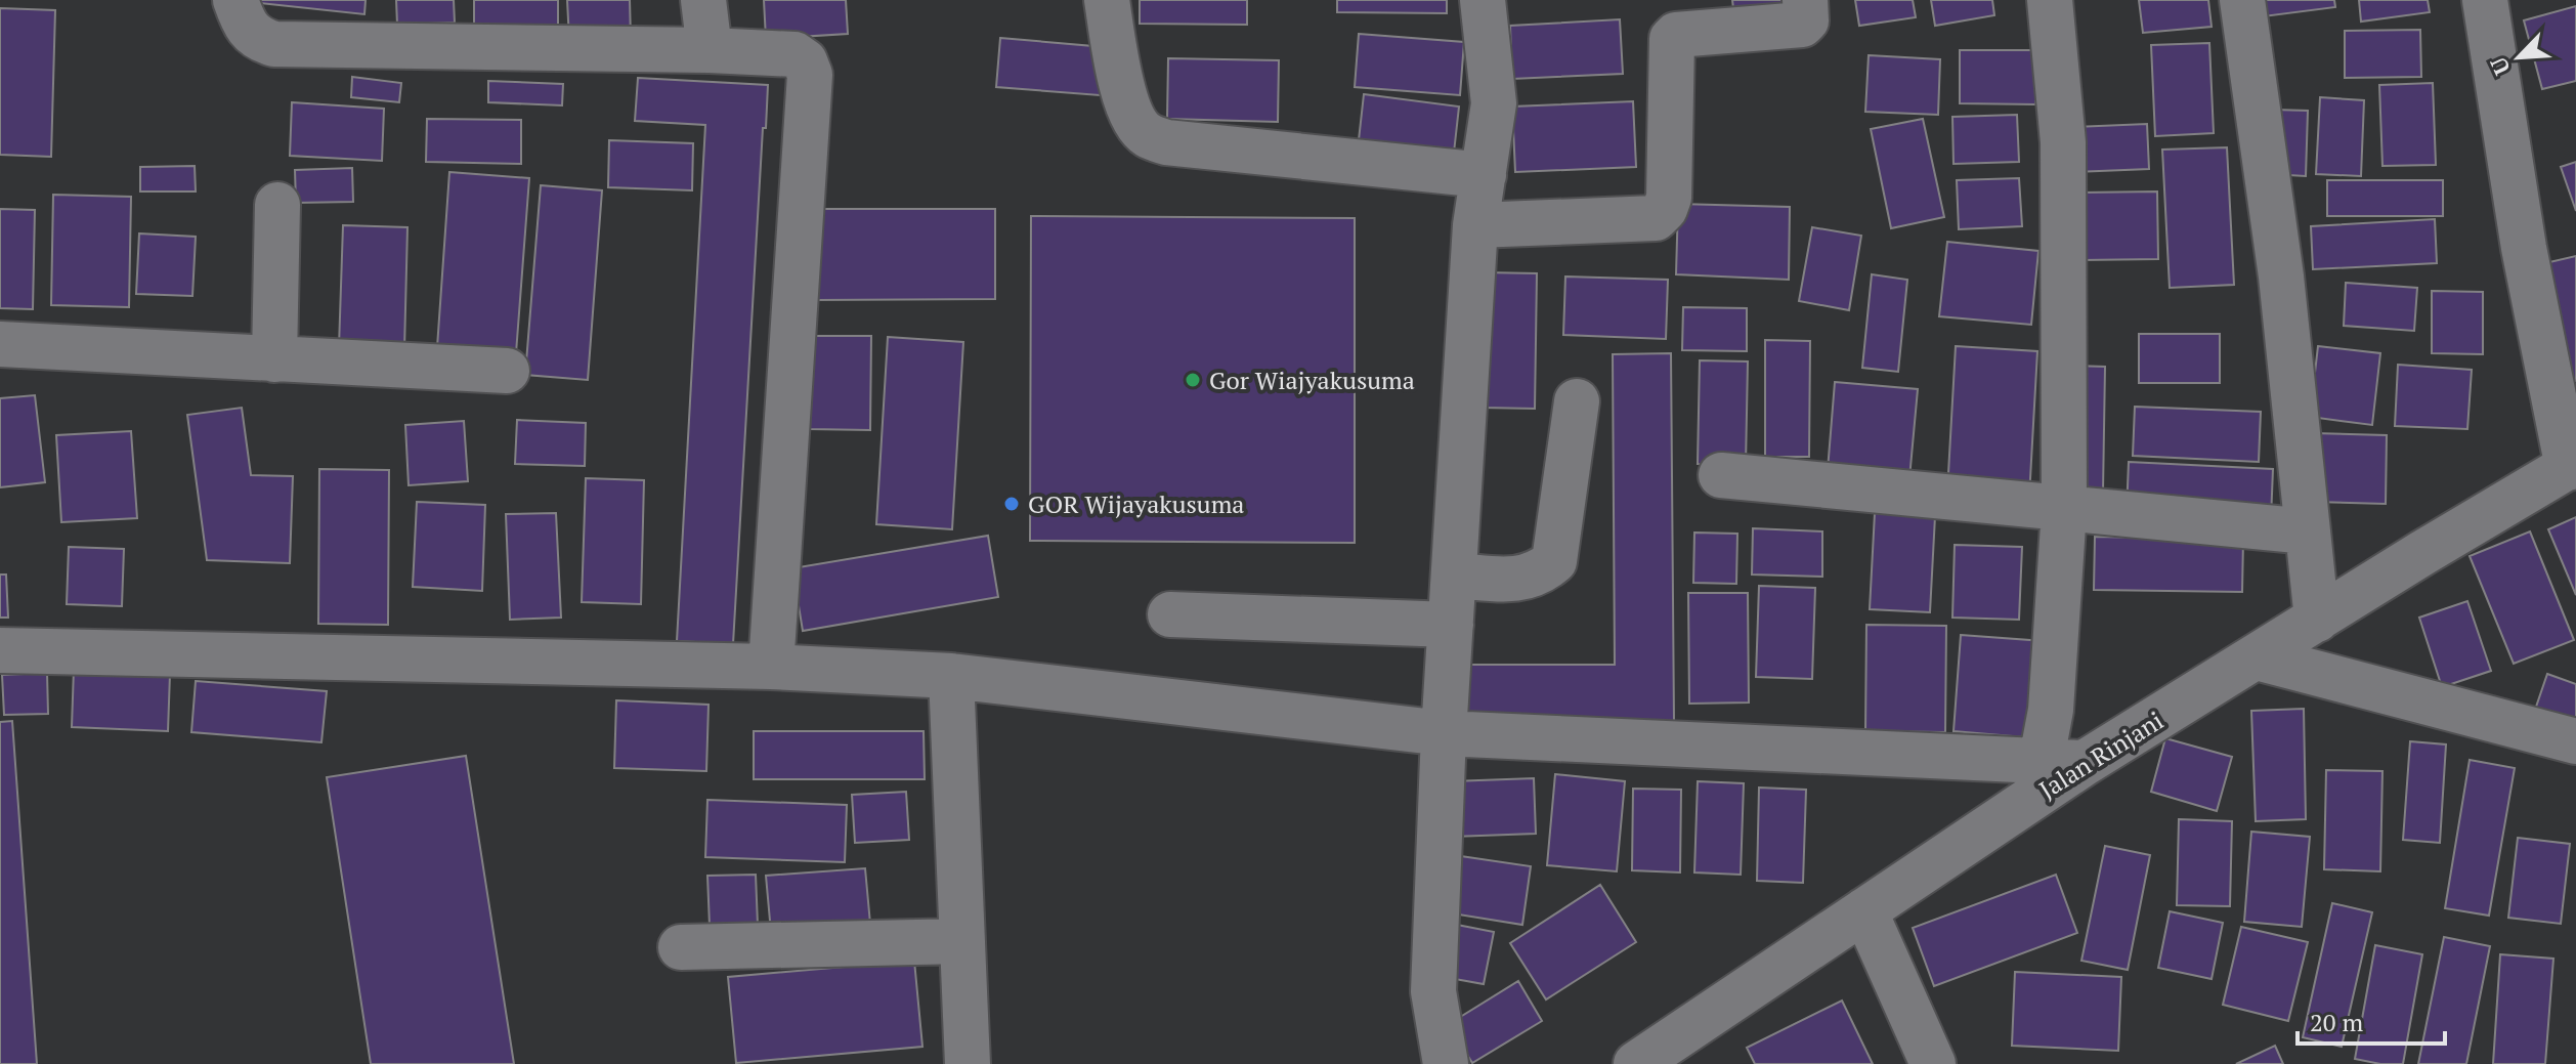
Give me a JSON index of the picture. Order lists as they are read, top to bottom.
{
  "streets": {
    "street": ["Jalan Rinjani"]
  },
  "places": ["Gor Wiajyakusuma", "GOR Wijayakusuma"],
  "scale_bar": "20 m",
  "north": "bottom left"
}
